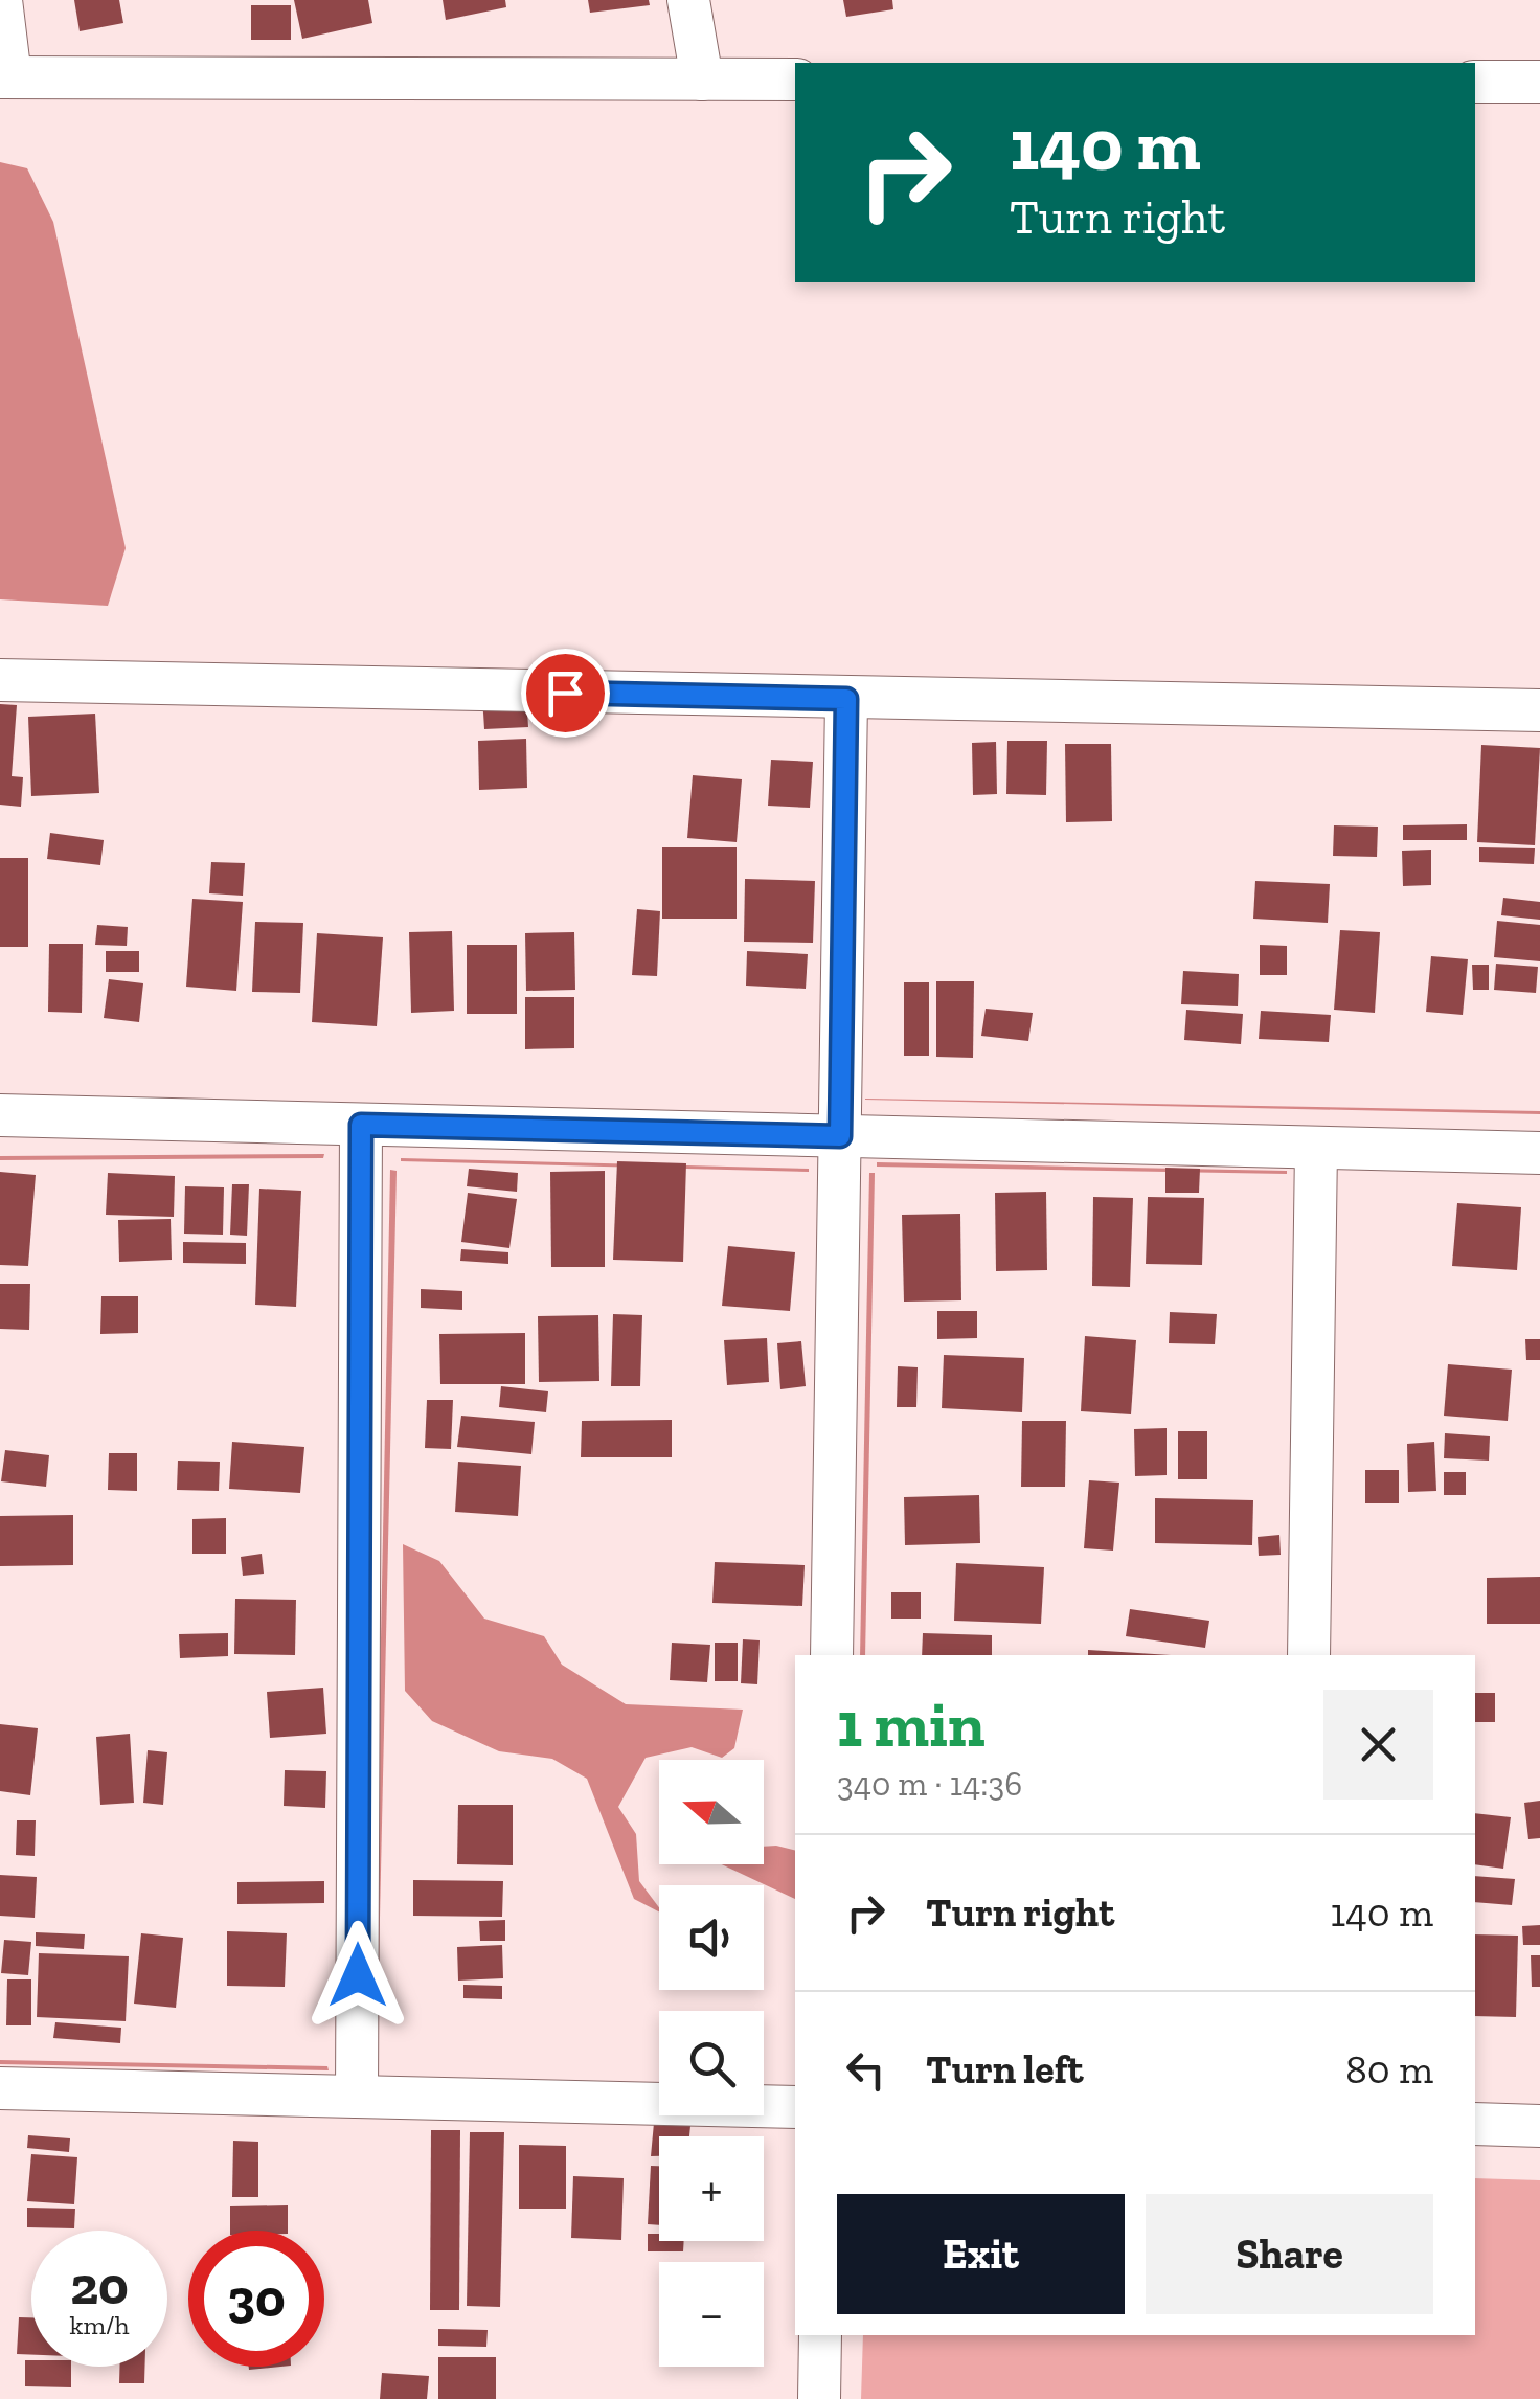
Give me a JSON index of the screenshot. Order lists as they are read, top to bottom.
{
  "north": "left",
  "page": {
    "turn": ["140 m", "Turn right"],
    "heading": ["1 min", "340 m · 14:36"],
    "map_buttons": ["+", "−"],
    "list": [
      {
        "name": "Turn right",
        "value": "140 m"
      },
      {
        "name": "Turn left",
        "value": "80 m"
      }
    ],
    "buttons": ["Exit", "Share"],
    "speed": "20 km/h",
    "limit": "30"
  }
}
